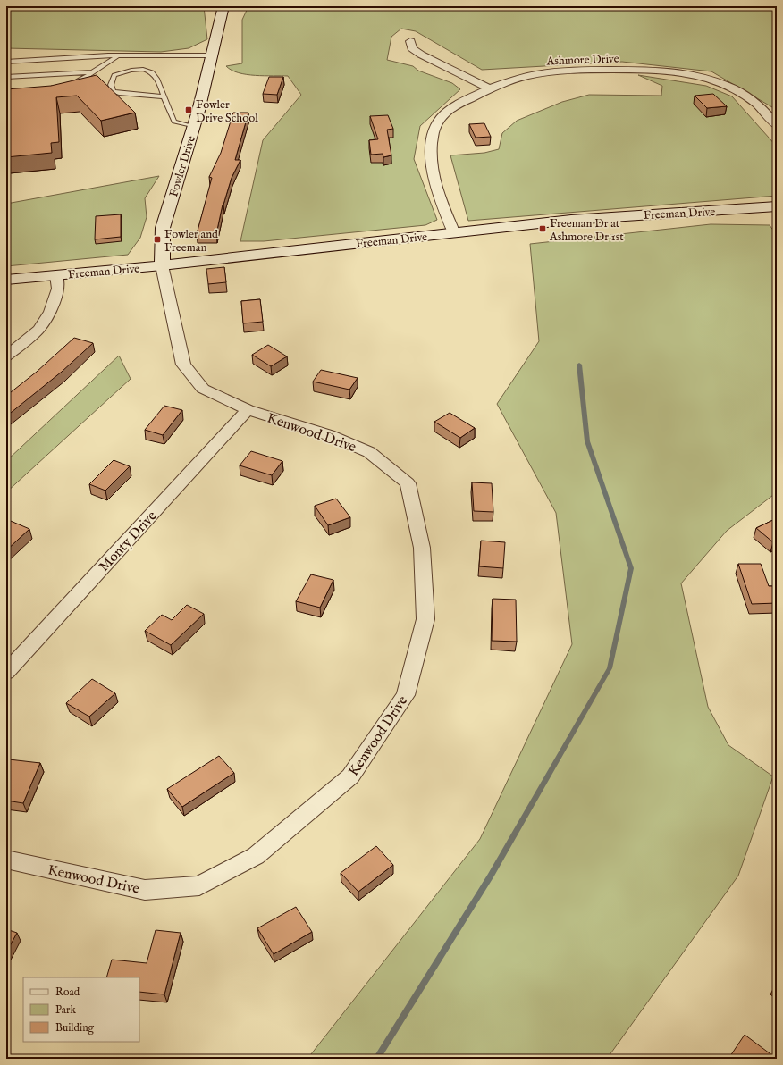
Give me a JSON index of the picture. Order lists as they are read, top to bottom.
{
  "streets": {
    "street": [
      "Ashmore Drive",
      "Fowler Drive",
      "Freeman Drive",
      "Kenwood Drive",
      "Monty Drive"
    ]
  },
  "crossings": [
    ["Ashmore Drive", "Freeman Drive"],
    ["Fowler Drive", "Freeman Drive"],
    ["Fowler Drive", "Kenwood Drive"],
    ["Freeman Drive", "Kenwood Drive"],
    ["Kenwood Drive", "Monty Drive"]
  ],
  "places": {
    "transit": ["Fowler Drive School", "Freeman Dr at Ashmore Dr 1st", "Fowler and Freeman"]
  },
  "legend": ["Road", "Park", "Building"]
}
